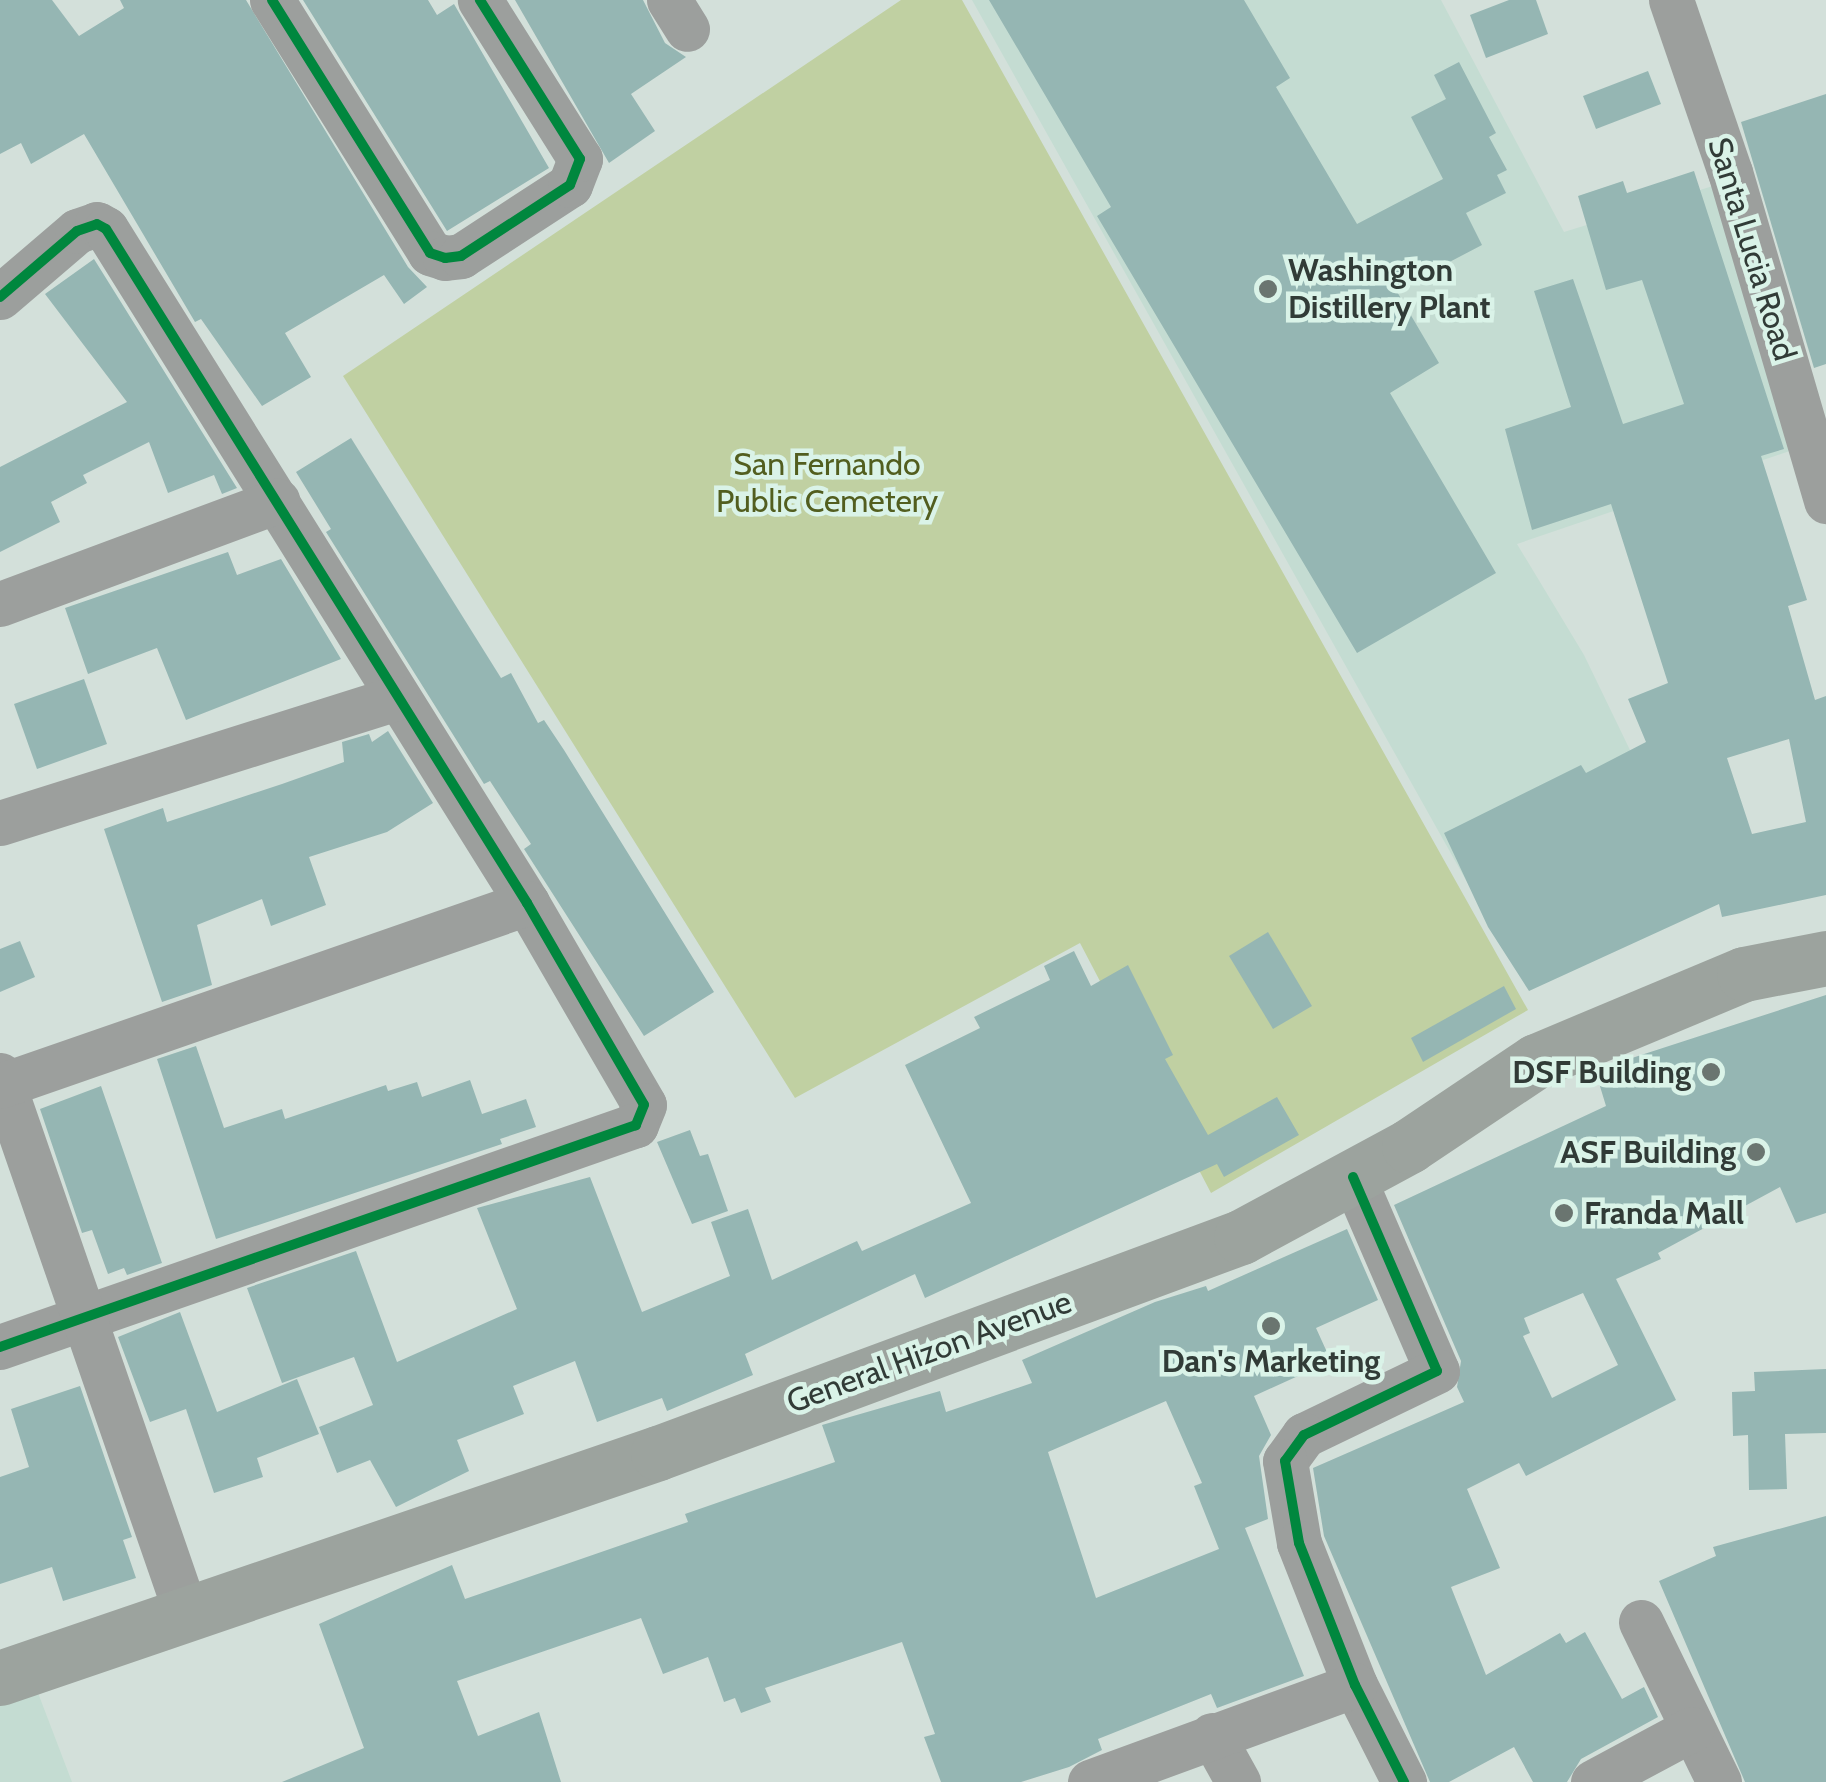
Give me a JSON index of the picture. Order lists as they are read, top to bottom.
{
  "streets": {
    "main road": ["General Hizon Avenue"],
    "street": ["Santa Lucia Road"]
  },
  "parks": ["San Fernando Public Cemetery"],
  "places": [
    "Washington Distillery Plant",
    "DSF Building",
    "ASF Building",
    "Franda Mall",
    "Dan's Marketing"
  ]
}
